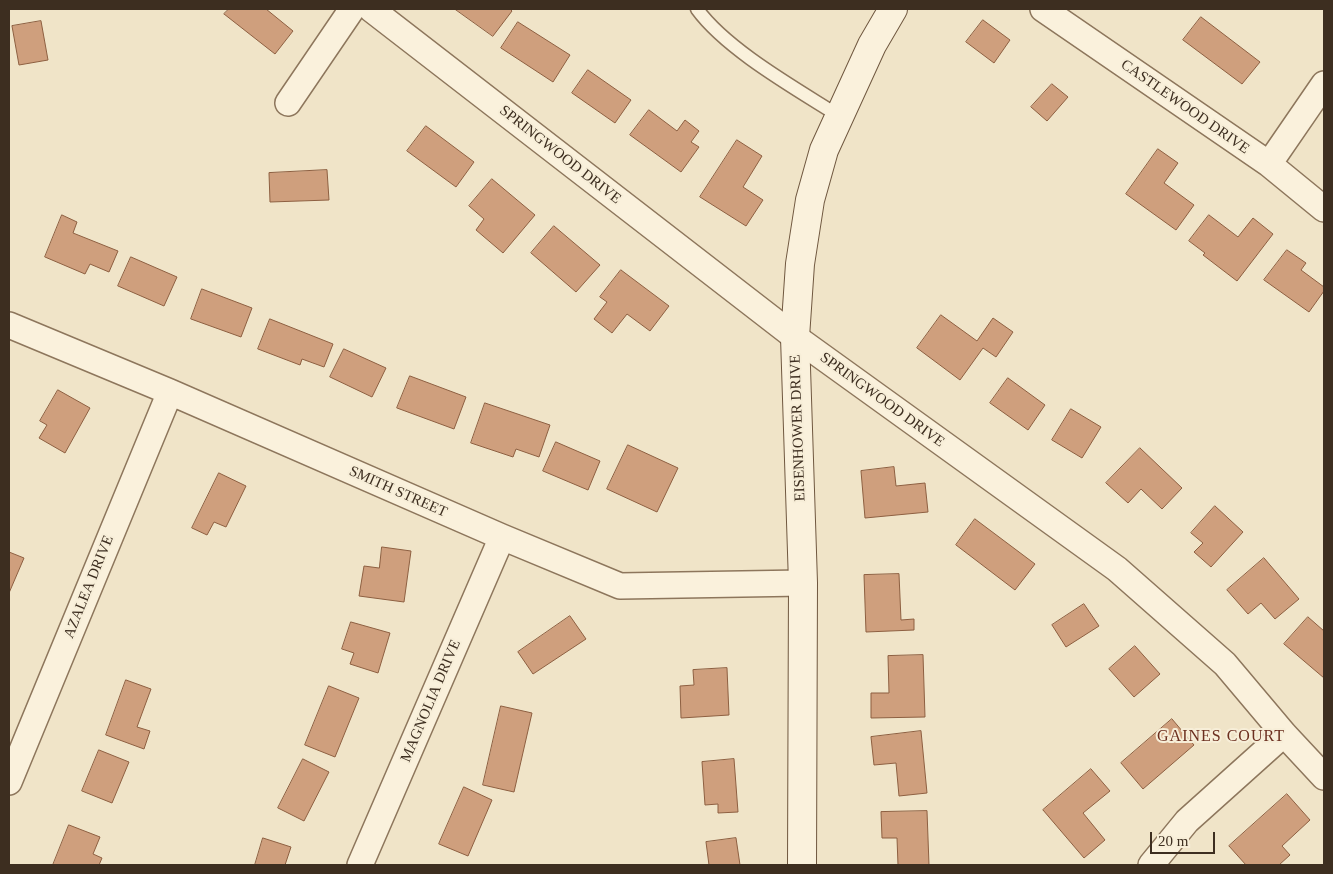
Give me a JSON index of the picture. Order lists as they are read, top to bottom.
{
  "streets": {
    "street": [
      "CASTLEWOOD DRIVE",
      "SPRINGWOOD DRIVE",
      "EISENHOWER DRIVE",
      "SMITH STREET",
      "AZALEA DRIVE",
      "MAGNOLIA DRIVE"
    ]
  },
  "crossings": [
    ["SPRINGWOOD DRIVE", "EISENHOWER DRIVE"],
    ["EISENHOWER DRIVE", "SMITH STREET"],
    ["SMITH STREET", "AZALEA DRIVE"],
    ["SMITH STREET", "MAGNOLIA DRIVE"]
  ],
  "districts": ["GAINES COURT"],
  "scale_bar": "20 m"
}
